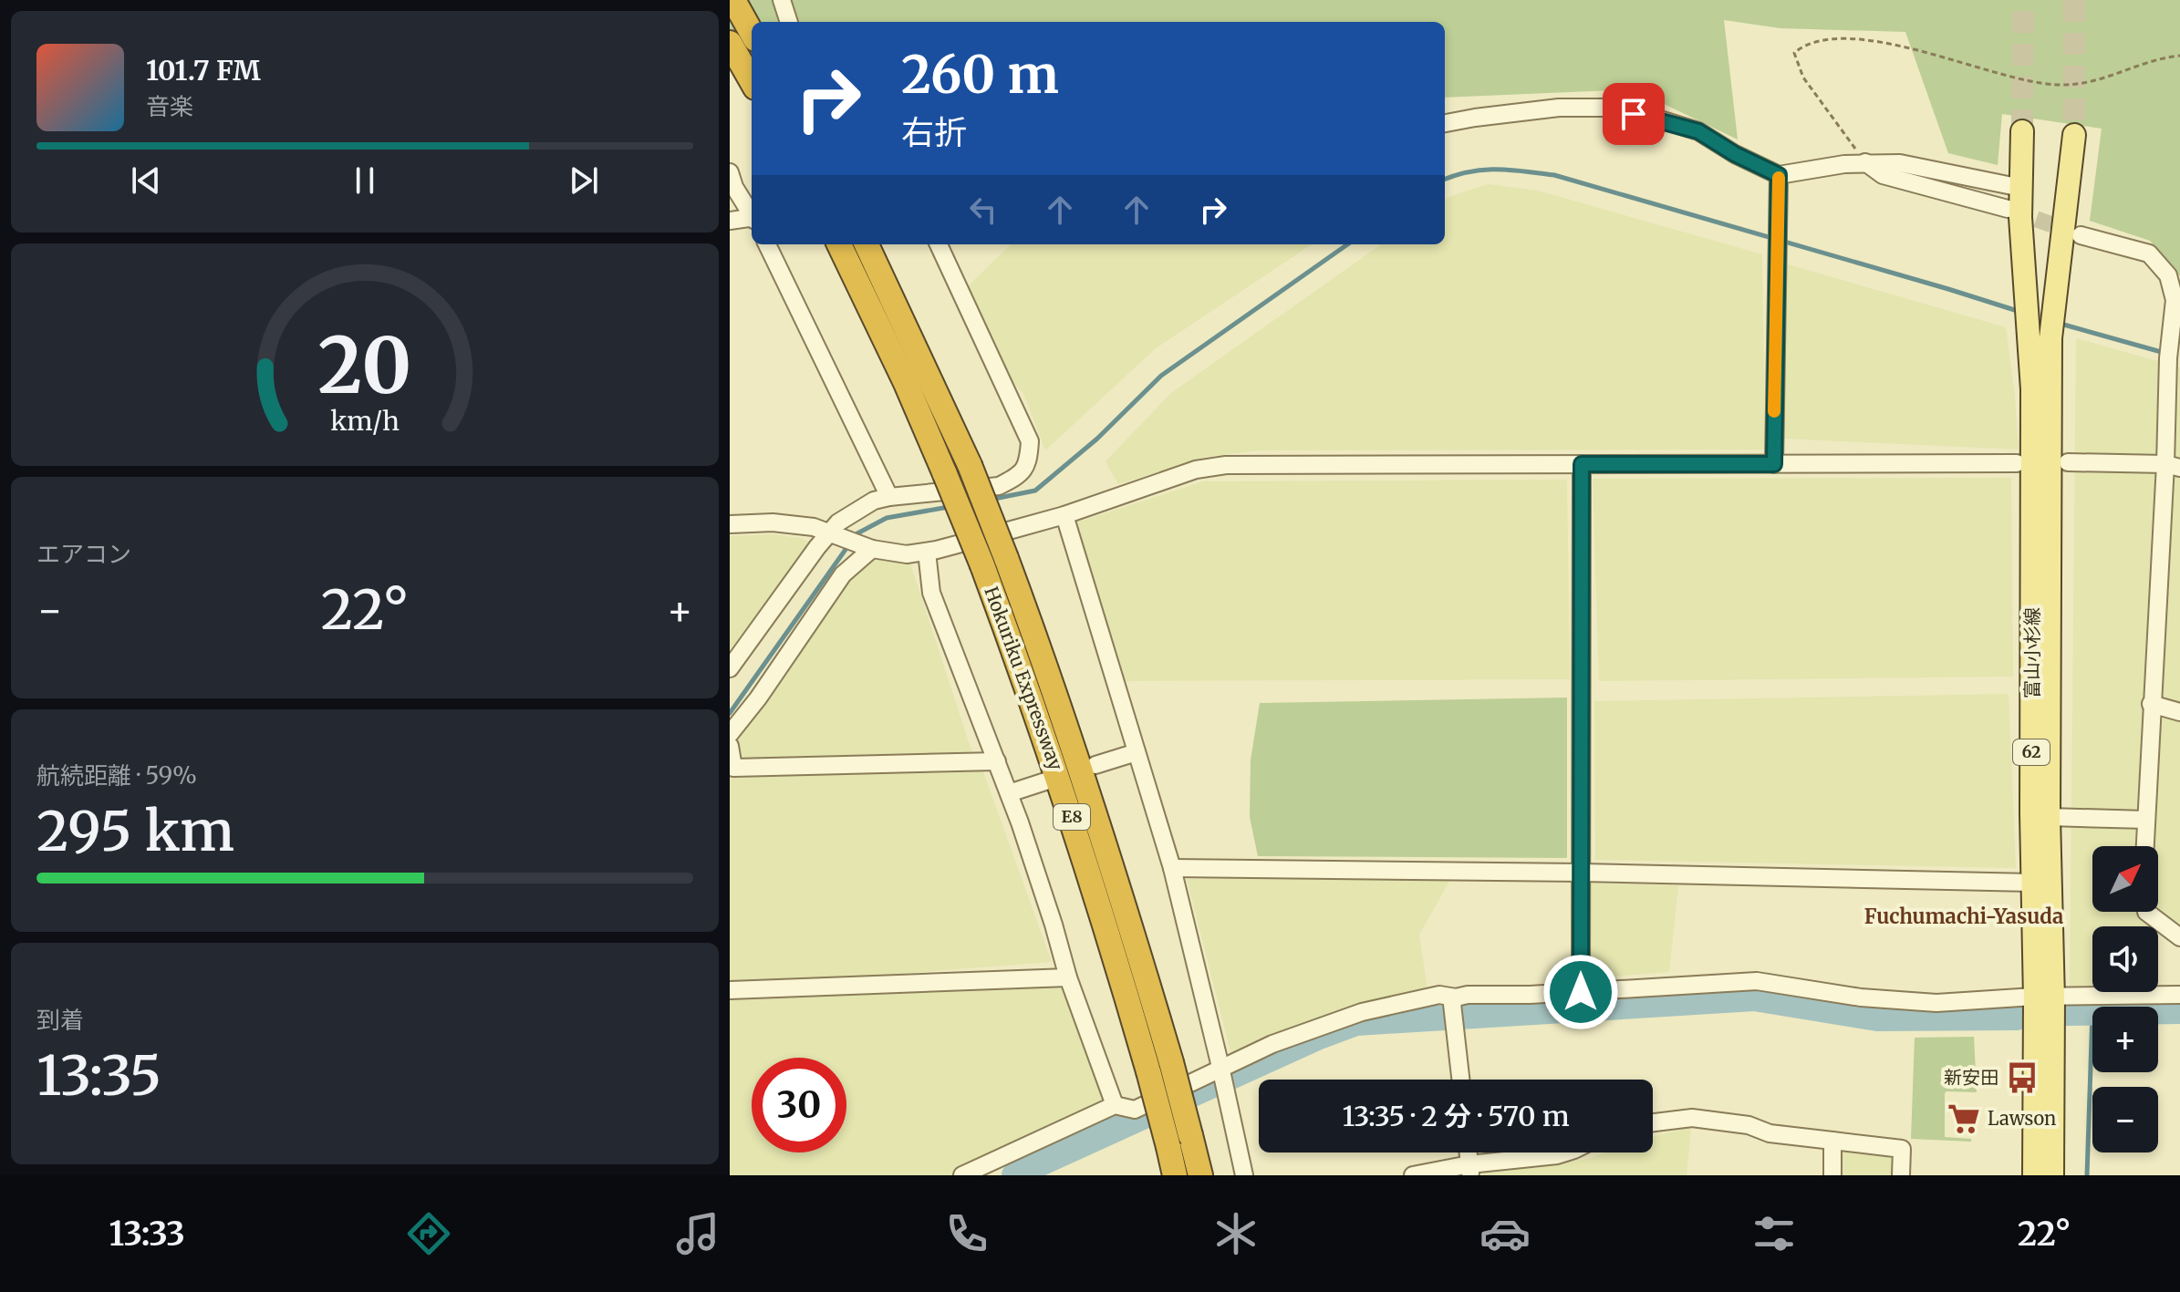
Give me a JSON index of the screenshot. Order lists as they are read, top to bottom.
{
  "streets": {
    "highway": ["Hokuriku Expressway", "E8"],
    "main road": ["富山小杉線", "62"]
  },
  "districts": ["Fuchumachi-Yasuda"],
  "places": {
    "bus stop": ["新安田"],
    "supermarket": ["Lawson"]
  },
  "north": "top right",
  "page": {
    "turn": ["260 m", "右折"],
    "song": ["101.7 FM", "音楽"],
    "tile": [
      "エアコン",
      ["航続距離 · 59%", "295 km"],
      ["到着", "13:35"]
    ],
    "heat": ["−", "22°", "+"],
    "map_buttons": ["+", "−"],
    "limit": "30",
    "trip": "13:35 · 2 分 · 570 m",
    "tabs": ["13:33", "22°"],
    "gauge": ["20", "km/h"]
  }
}
